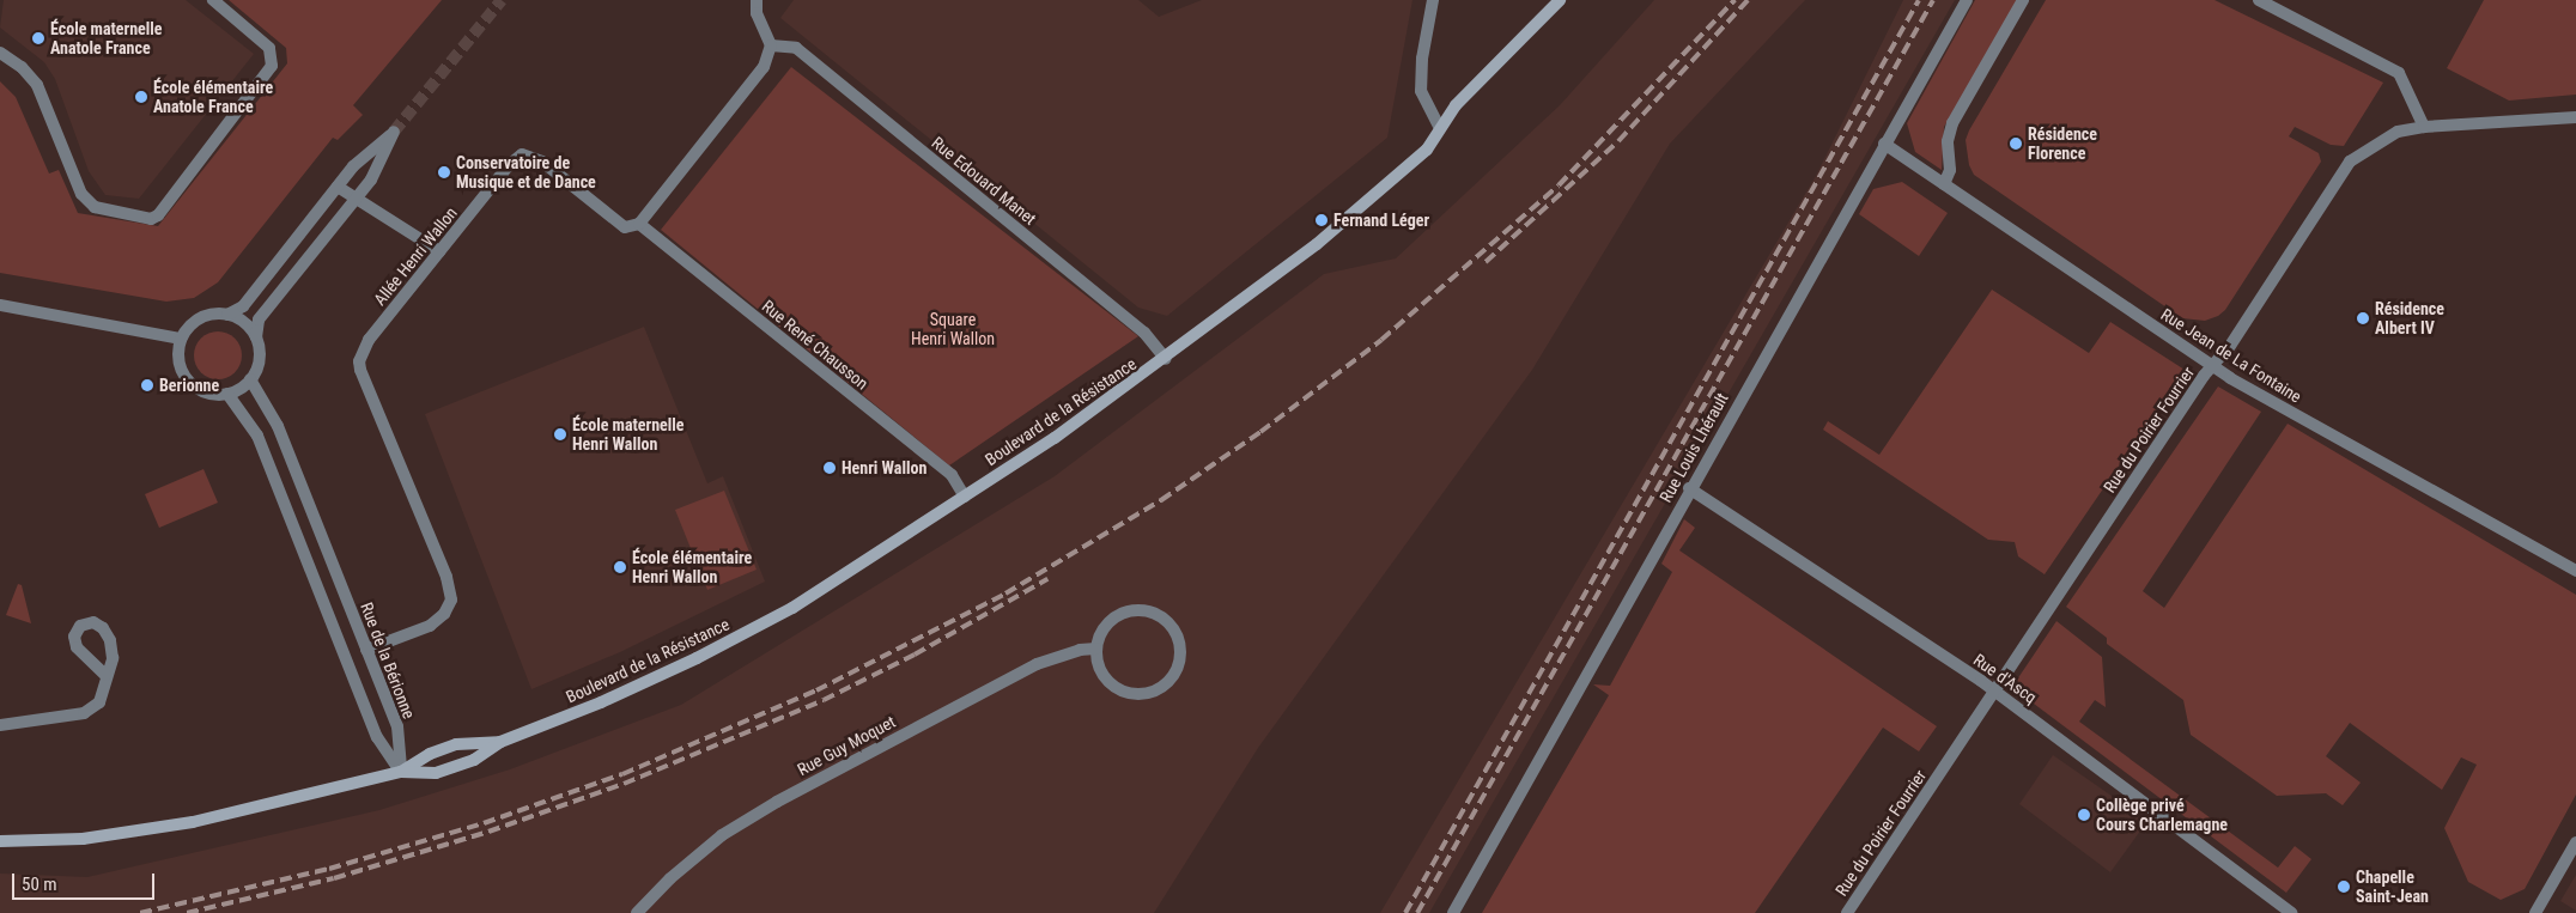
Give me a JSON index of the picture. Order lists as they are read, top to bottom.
{
  "streets": {
    "main road": ["Boulevard de la Résistance"],
    "street": [
      "Rue Edouard Manet",
      "Allée Henri Wallon",
      "Rue René Chausson",
      "Rue Jean de La Fontaine",
      "Rue du Poirier Fourrier",
      "Rue Louis Lhérault",
      "Rue de la Bérionne",
      "Rue d'Ascq",
      "Rue Guy Moquet"
    ]
  },
  "crossings": [
    ["Rue Edouard Manet", "Boulevard de la Résistance"],
    ["Allée Henri Wallon", "Rue René Chausson"],
    ["Allée Henri Wallon", "Rue de la Bérionne"],
    ["Rue René Chausson", "Boulevard de la Résistance"],
    ["Rue Jean de La Fontaine", "Rue du Poirier Fourrier"],
    ["Rue Jean de La Fontaine", "Rue Louis Lhérault"],
    ["Boulevard de la Résistance", "Rue de la Bérionne"],
    ["Rue du Poirier Fourrier", "Rue d'Ascq"],
    ["Rue Louis Lhérault", "Rue d'Ascq"]
  ],
  "parks": ["Square Henri Wallon"],
  "places": [
    "École maternelle Anatole France",
    "École élémentaire Anatole France",
    "Résidence Florence",
    "Conservatoire de Musique et de Dance",
    "Fernand Léger",
    "Résidence Albert IV",
    "Berionne",
    "École maternelle Henri Wallon",
    "Henri Wallon",
    "École élémentaire Henri Wallon",
    "Collège privé Cours Charlemagne",
    "Chapelle Saint-Jean"
  ],
  "scale_bar": "50 m"
}
